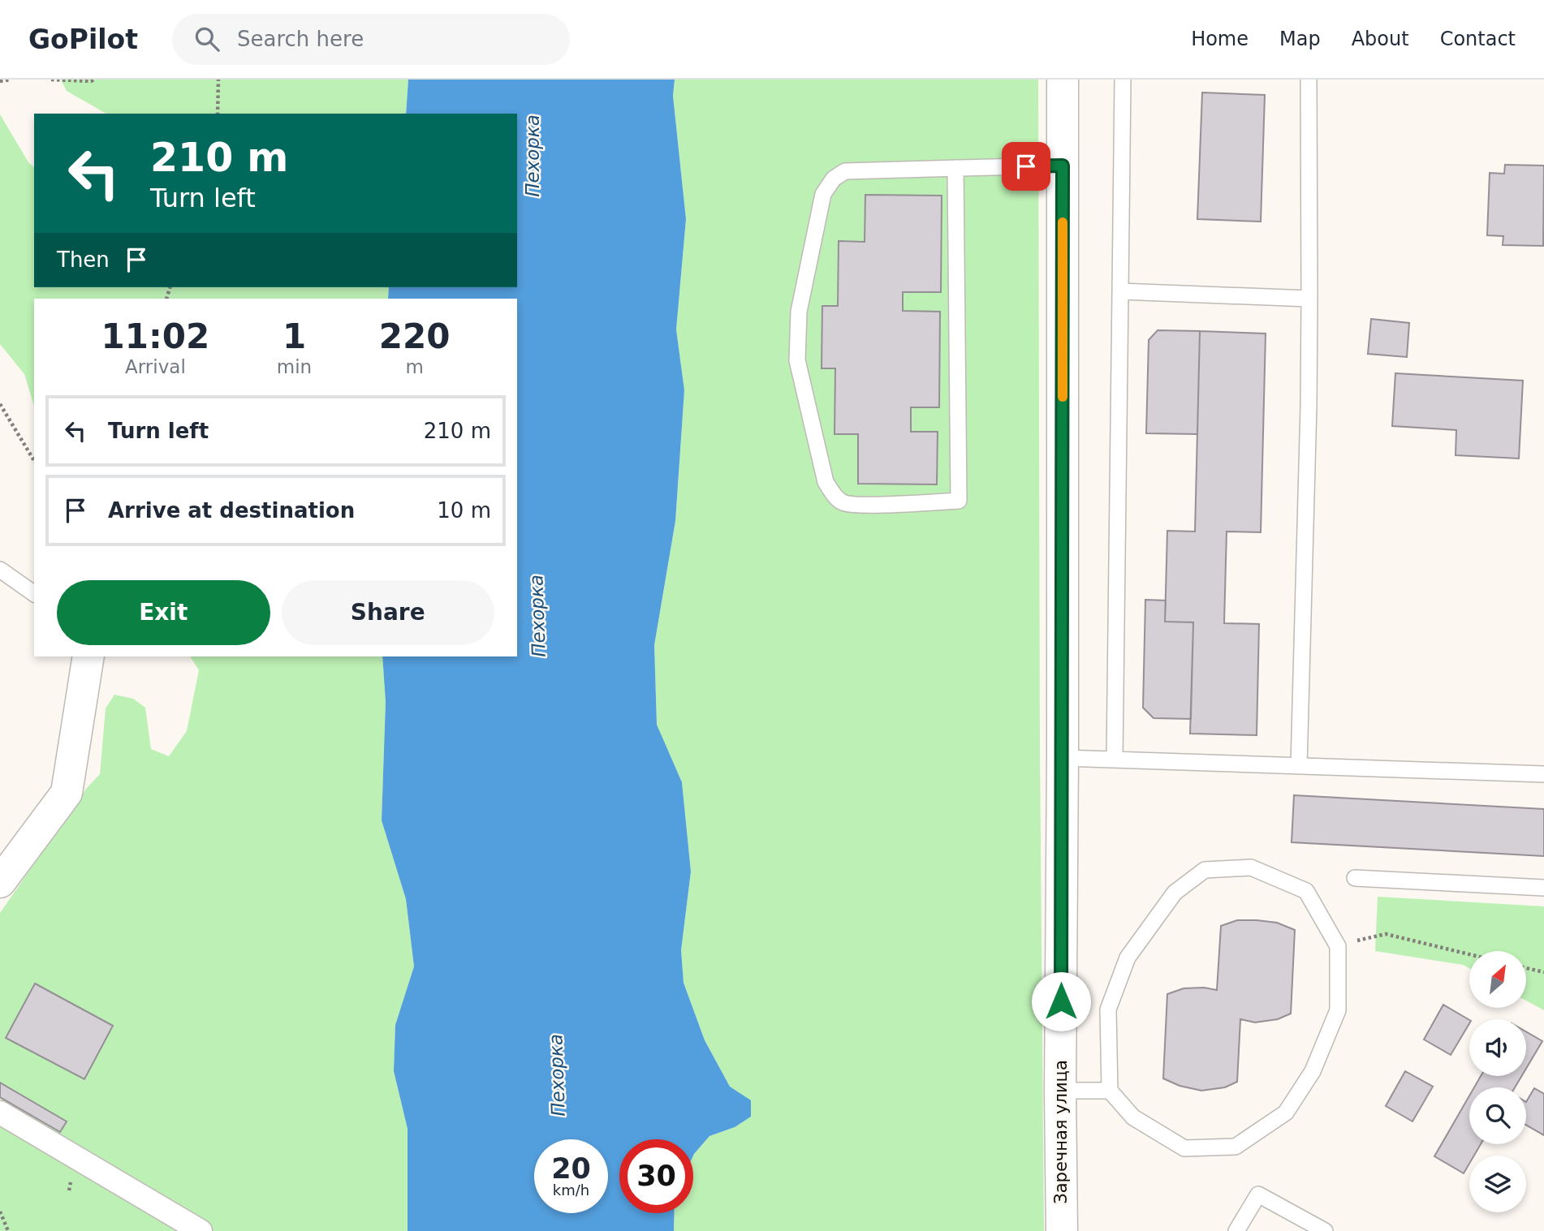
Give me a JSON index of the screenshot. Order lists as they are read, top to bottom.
{
  "streets": {
    "street": ["Заречная улица"]
  },
  "water": ["Пехорка"],
  "north": "top right",
  "page": {
    "header": "GoPilot",
    "search": "Search here",
    "nav": [
      "Home",
      "Map",
      "About",
      "Contact"
    ],
    "turn": ["210 m", "Turn left"],
    "then": "Then",
    "eta": [
      "11:02",
      "Arrival",
      "1",
      "min",
      "220",
      "m"
    ],
    "list": [
      {
        "name": "Turn left",
        "value": "210 m"
      },
      {
        "name": "Arrive at destination",
        "value": "10 m"
      }
    ],
    "buttons": ["Exit", "Share"],
    "speed": "20 km/h",
    "limit": "30"
  }
}
